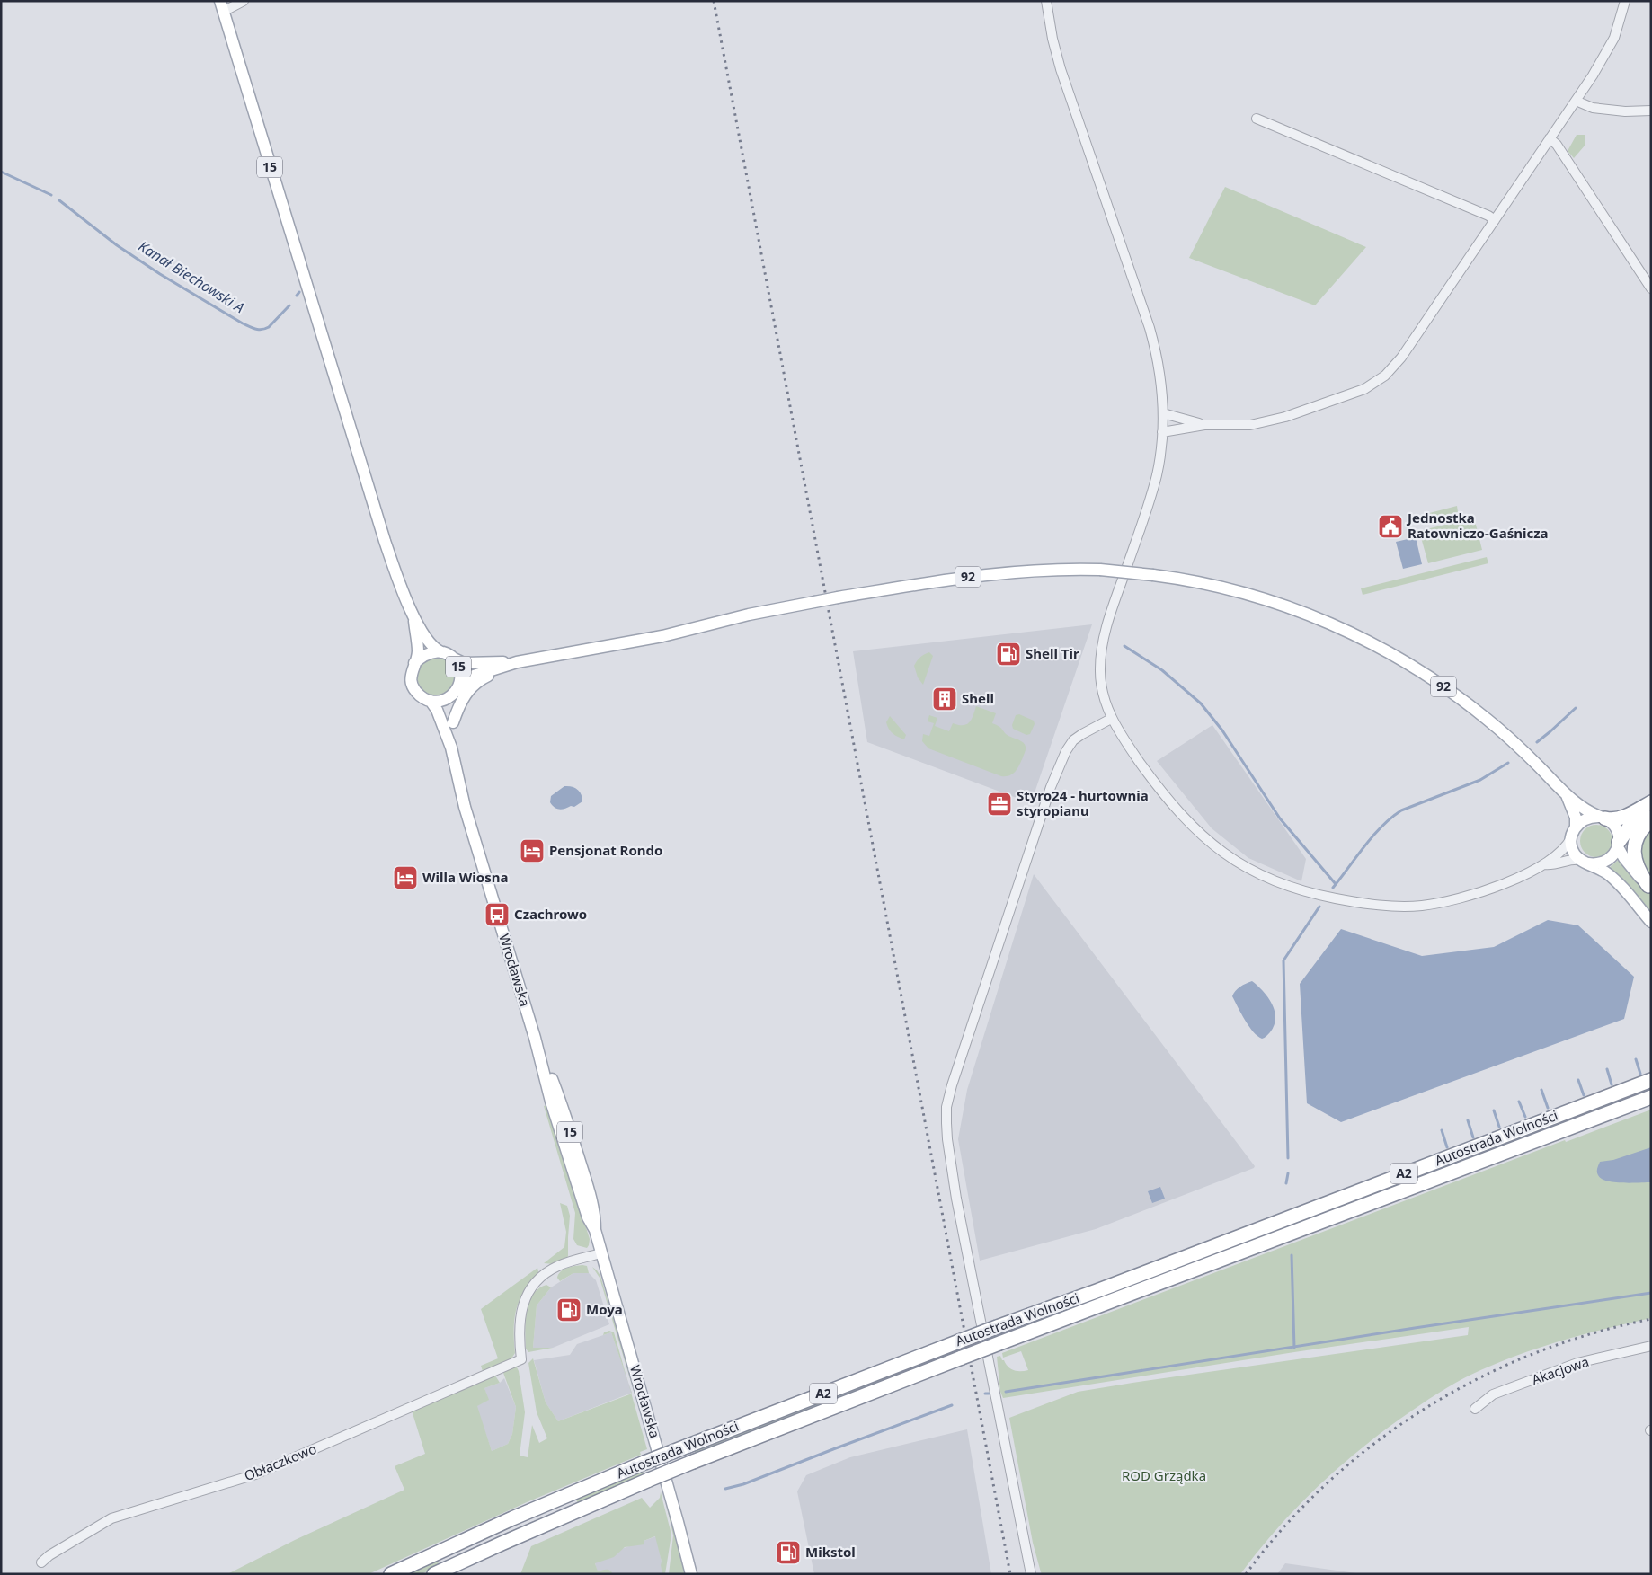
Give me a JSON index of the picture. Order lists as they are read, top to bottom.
{
  "streets": {
    "highway": ["Autostrada Wolności", "A2"],
    "main road": ["15", "92", "Wrocławska"],
    "street": ["Akacjowa", "Obłaczkowo"]
  },
  "crossings": [
    ["15", "92"],
    ["15", "Wrocławska"],
    ["92", "Wrocławska"],
    ["Wrocławska", "Obłaczkowo"]
  ],
  "water": ["Kanał Biechowski A"],
  "parks": ["ROD Grządka"],
  "places": {
    "public building": ["Jednostka Ratowniczo-Gaśnicza"],
    "fuel station": ["Shell Tir", "Moya", "Mikstol"],
    "building": ["Shell"],
    "office": ["Styro24 - hurtownia styropianu"],
    "hotel": ["Pensjonat Rondo", "Willa Wiosna"],
    "bus stop": ["Czachrowo"]
  }
}
